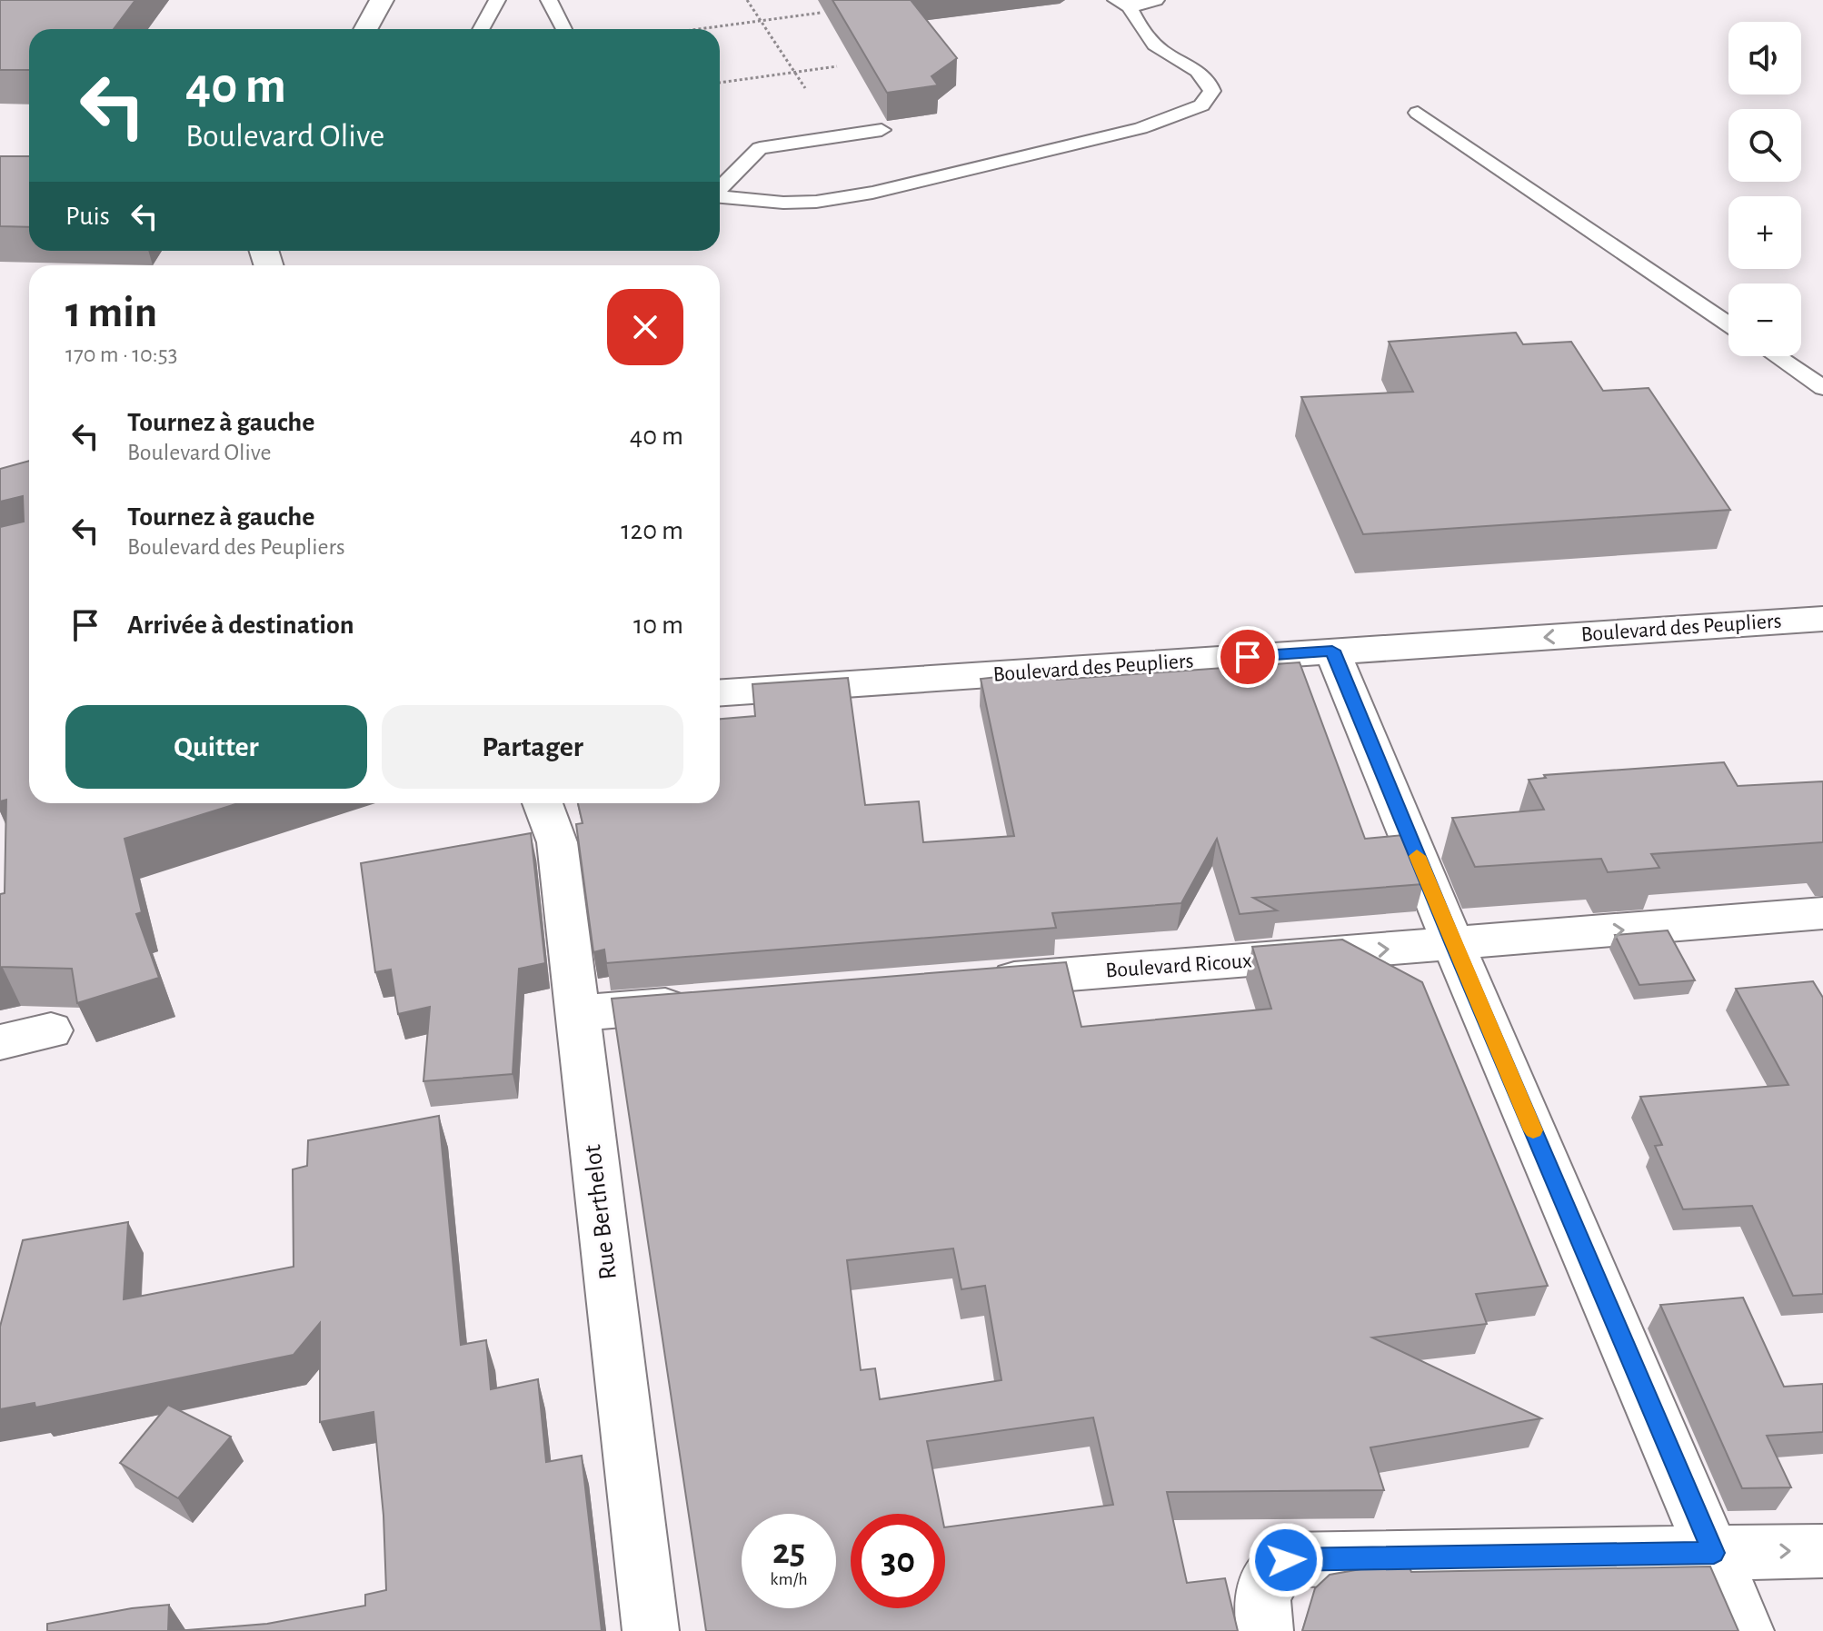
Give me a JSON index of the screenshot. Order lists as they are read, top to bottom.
{
  "streets": {
    "street": ["Boulevard des Peupliers", "Boulevard Ricoux", "Rue Berthelot"]
  },
  "one_way": ["Boulevard des Peupliers", "Boulevard Ricoux"],
  "page": {
    "map_buttons": ["+", "−"],
    "turn": ["40 m", "Boulevard Olive"],
    "then": "Puis",
    "heading": ["1 min", "170 m · 10:53"],
    "list": [
      {
        "name": "Tournez à gauche",
        "note": "Boulevard Olive",
        "value": "40 m"
      },
      {
        "name": "Tournez à gauche",
        "note": "Boulevard des Peupliers",
        "value": "120 m"
      },
      {
        "name": "Arrivée à destination",
        "value": "10 m"
      }
    ],
    "buttons": ["Quitter", "Partager"],
    "speed": "25 km/h",
    "limit": "30"
  }
}
